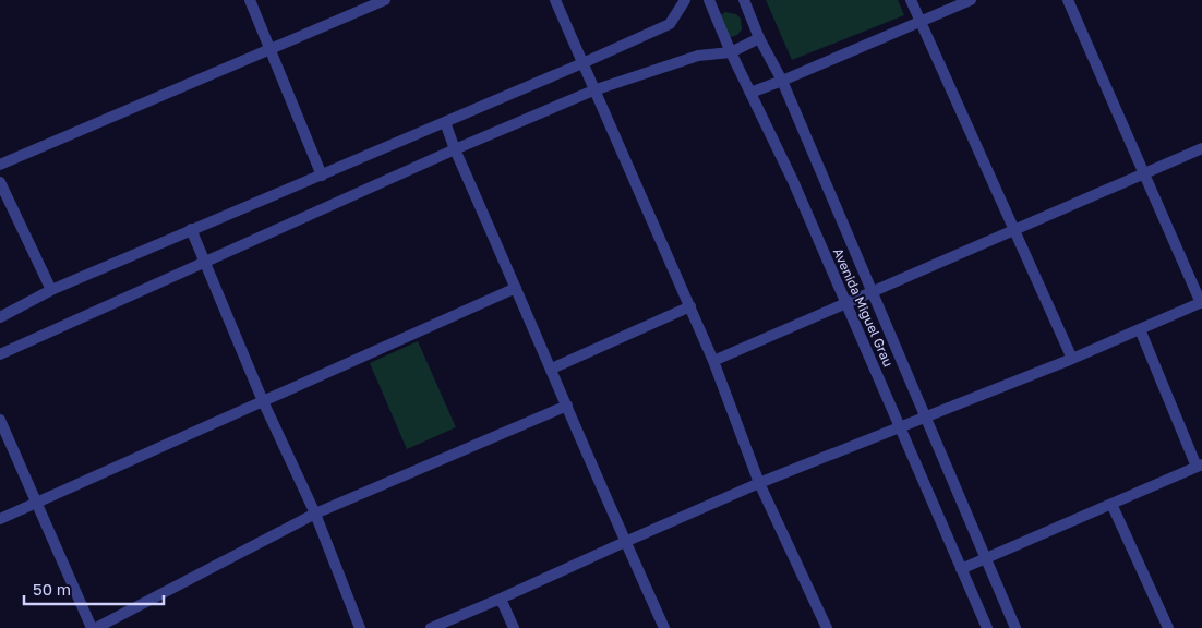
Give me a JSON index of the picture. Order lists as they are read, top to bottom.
{
  "streets": {
    "street": ["Avenida Miguel Grau"]
  },
  "scale_bar": "50 m"
}
